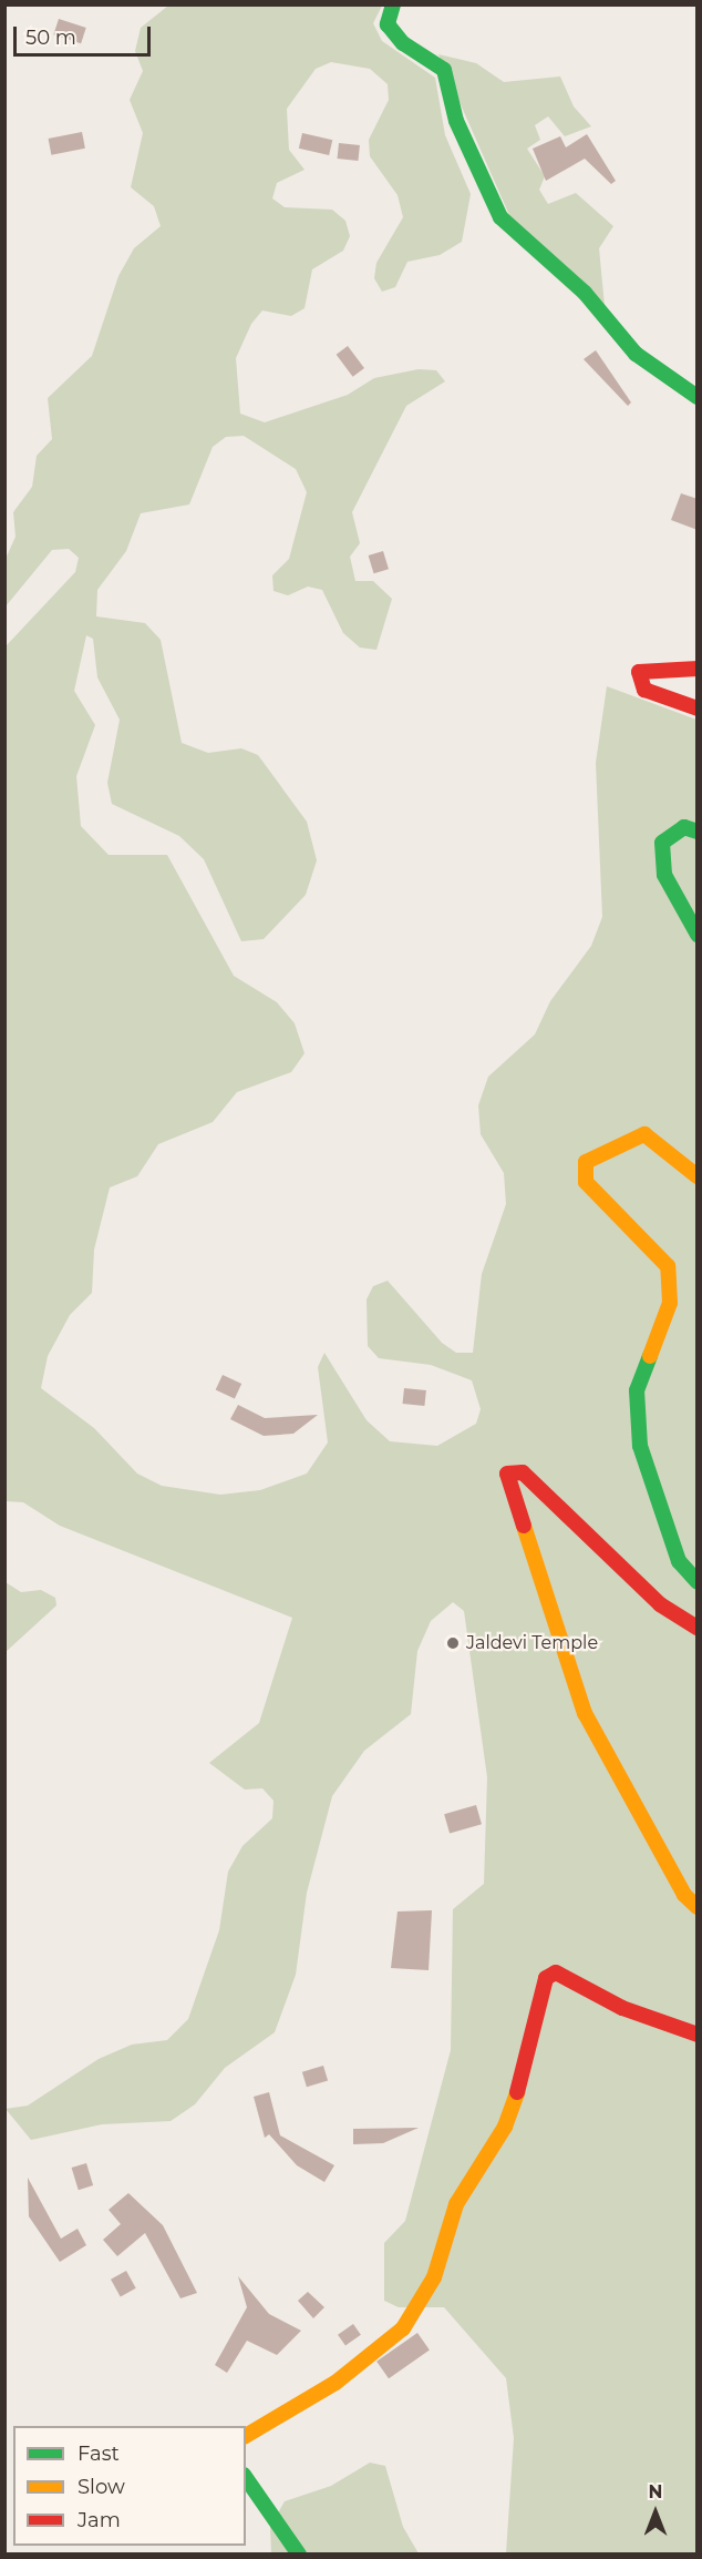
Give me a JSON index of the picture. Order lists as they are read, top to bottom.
{
  "places": ["Jaldevi Temple"],
  "legend": ["Fast", "Slow", "Jam"],
  "scale_bar": "50 m",
  "north": "top"
}
